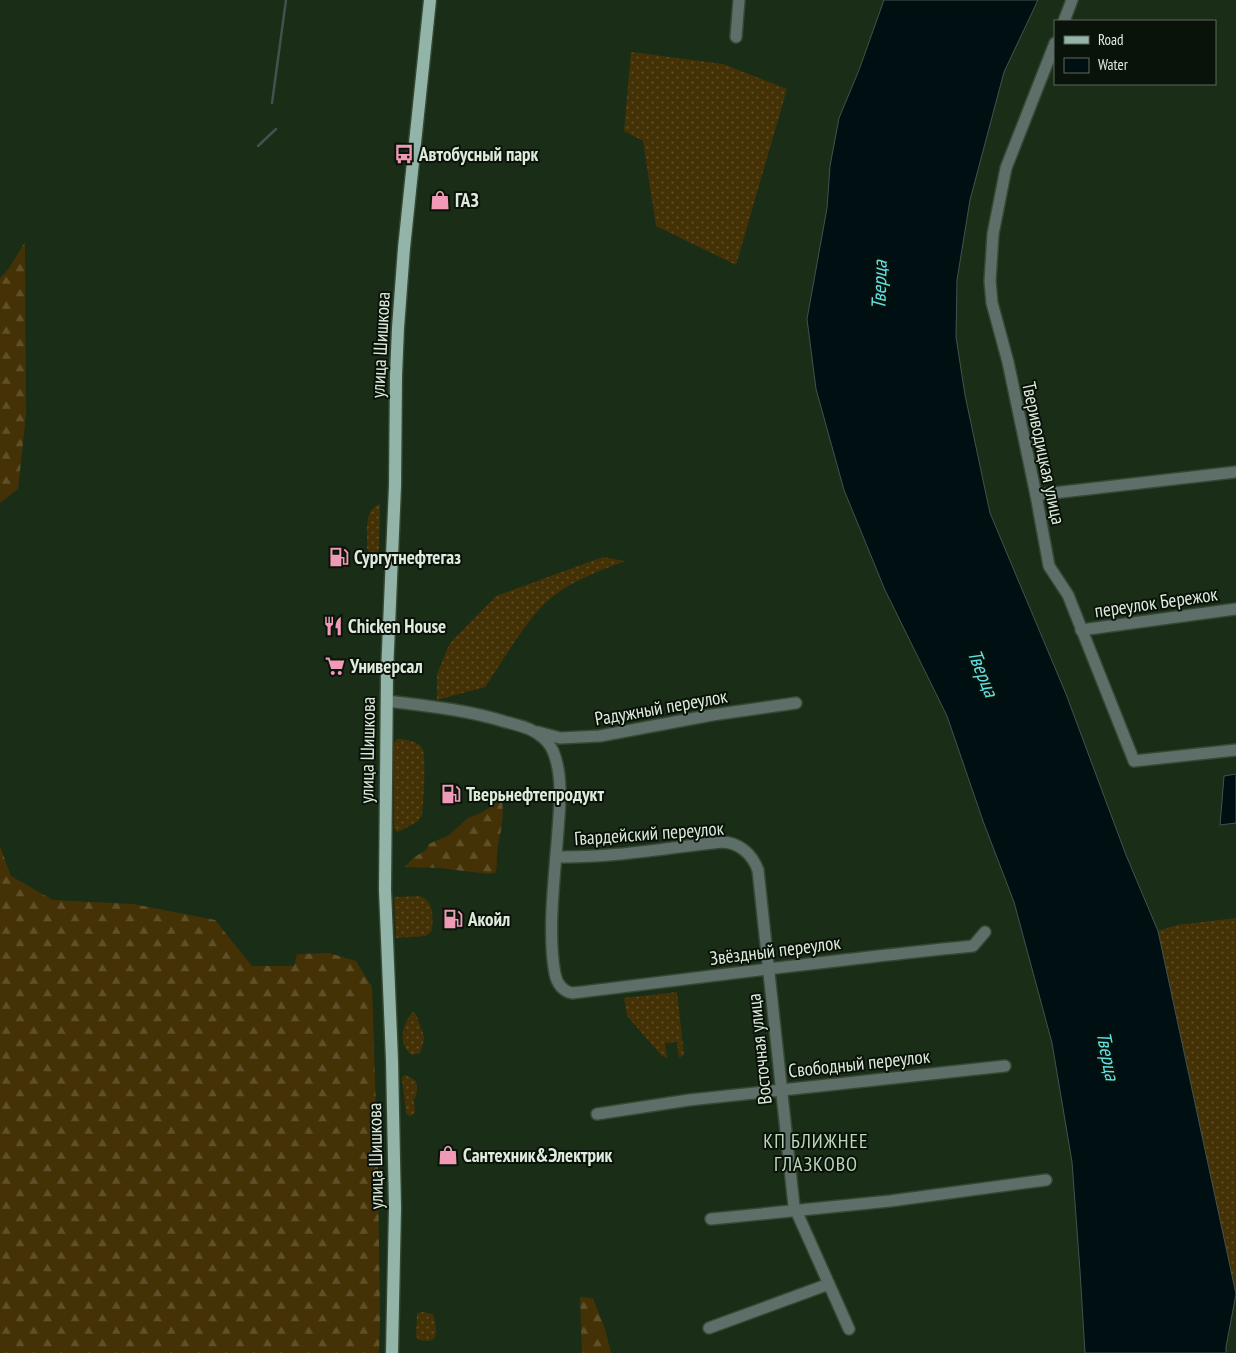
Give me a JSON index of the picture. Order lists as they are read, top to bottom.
{
  "streets": {
    "main road": ["улица Шишкова"],
    "street": [
      "Твериводицкая улица",
      "переулок Бережок",
      "Радужный переулок",
      "Гвардейский переулок",
      "Звёздный переулок",
      "Восточная улица",
      "Свободный переулок"
    ]
  },
  "crossings": [
    ["улица Шишкова", "Радужный переулок"],
    ["Твериводицкая улица", "переулок Бережок"],
    ["Гвардейский переулок", "Звёздный переулок"],
    ["Гвардейский переулок", "Восточная улица"],
    ["Звёздный переулок", "Восточная улица"],
    ["Восточная улица", "Свободный переулок"]
  ],
  "districts": ["КП БЛИЖНЕЕ ГЛАЗКОВО"],
  "water": ["Тверца"],
  "places": {
    "bus stop": ["Автобусный парк"],
    "shop": ["ГАЗ", "Сантехник&Электрик"],
    "fuel station": ["Сургутнефтегаз", "Тверьнефтепродукт", "Акойл"],
    "restaurant": ["Chicken House"],
    "supermarket": ["Универсал"]
  },
  "legend": ["Road", "Water"]
}
